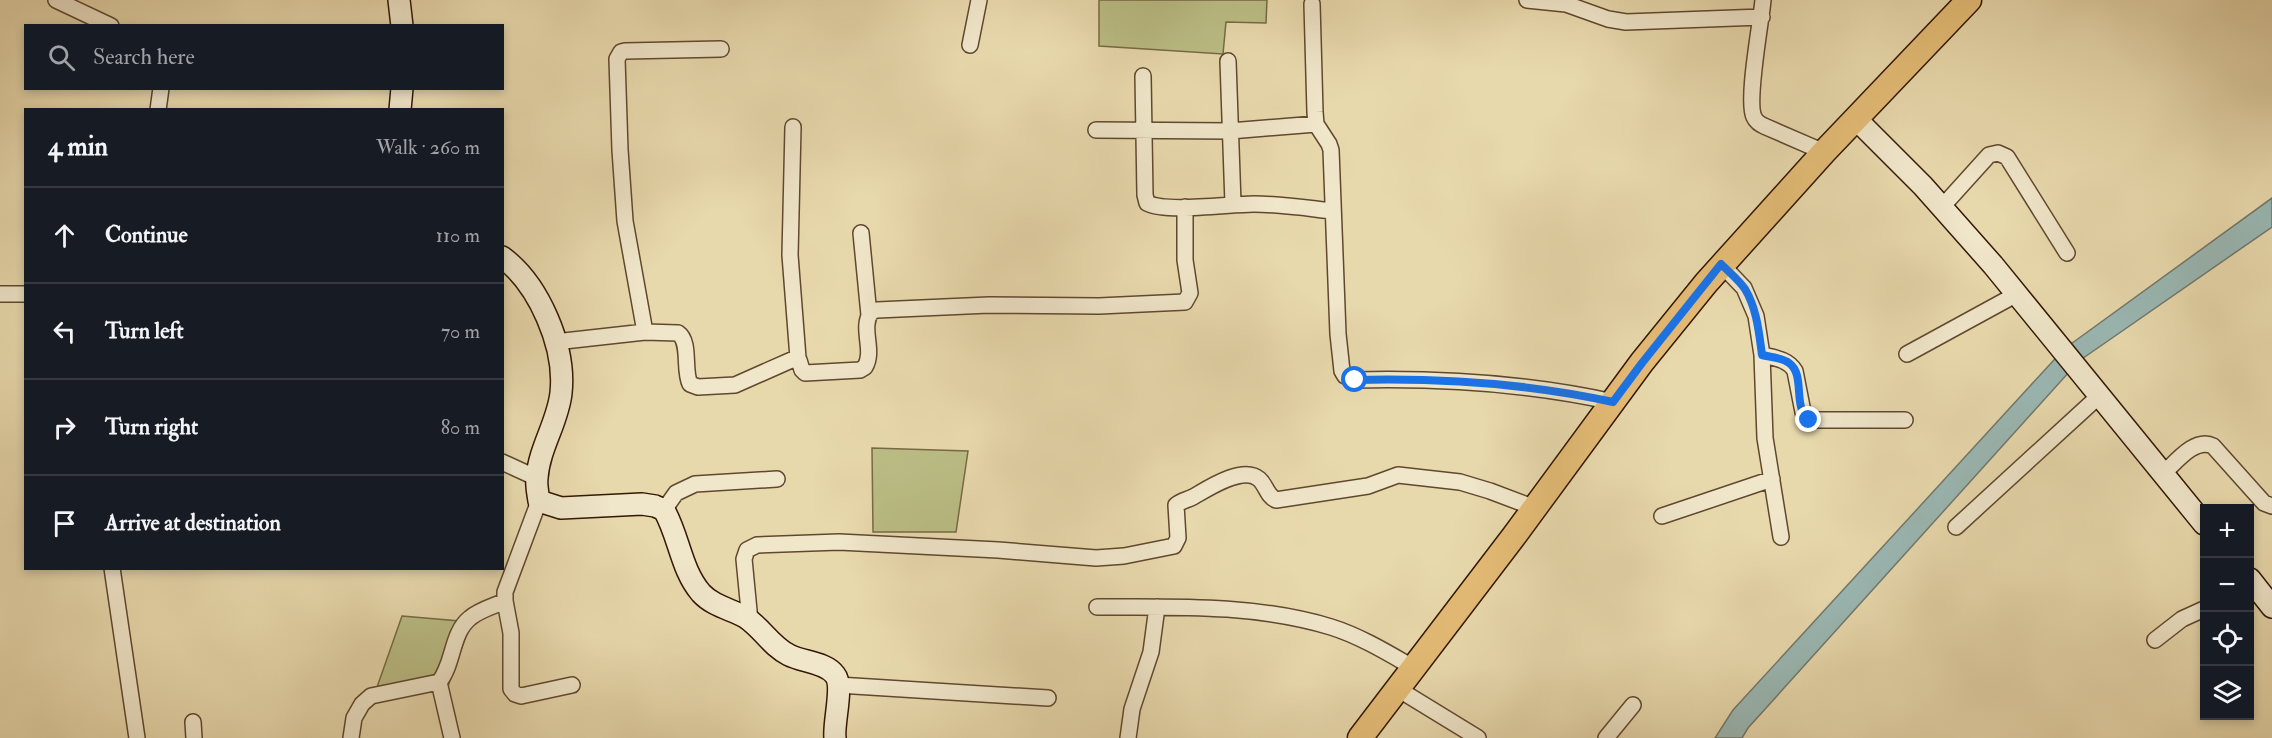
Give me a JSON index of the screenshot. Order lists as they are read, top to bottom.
{
  "page": {
    "search": "Search here",
    "heading": ["4 min", "Walk · 260 m"],
    "list": [
      ["Continue", "110 m"],
      ["Turn left", "70 m"],
      ["Turn right", "80 m"],
      "Arrive at destination"
    ],
    "map_buttons": ["+", "−"]
  }
}
